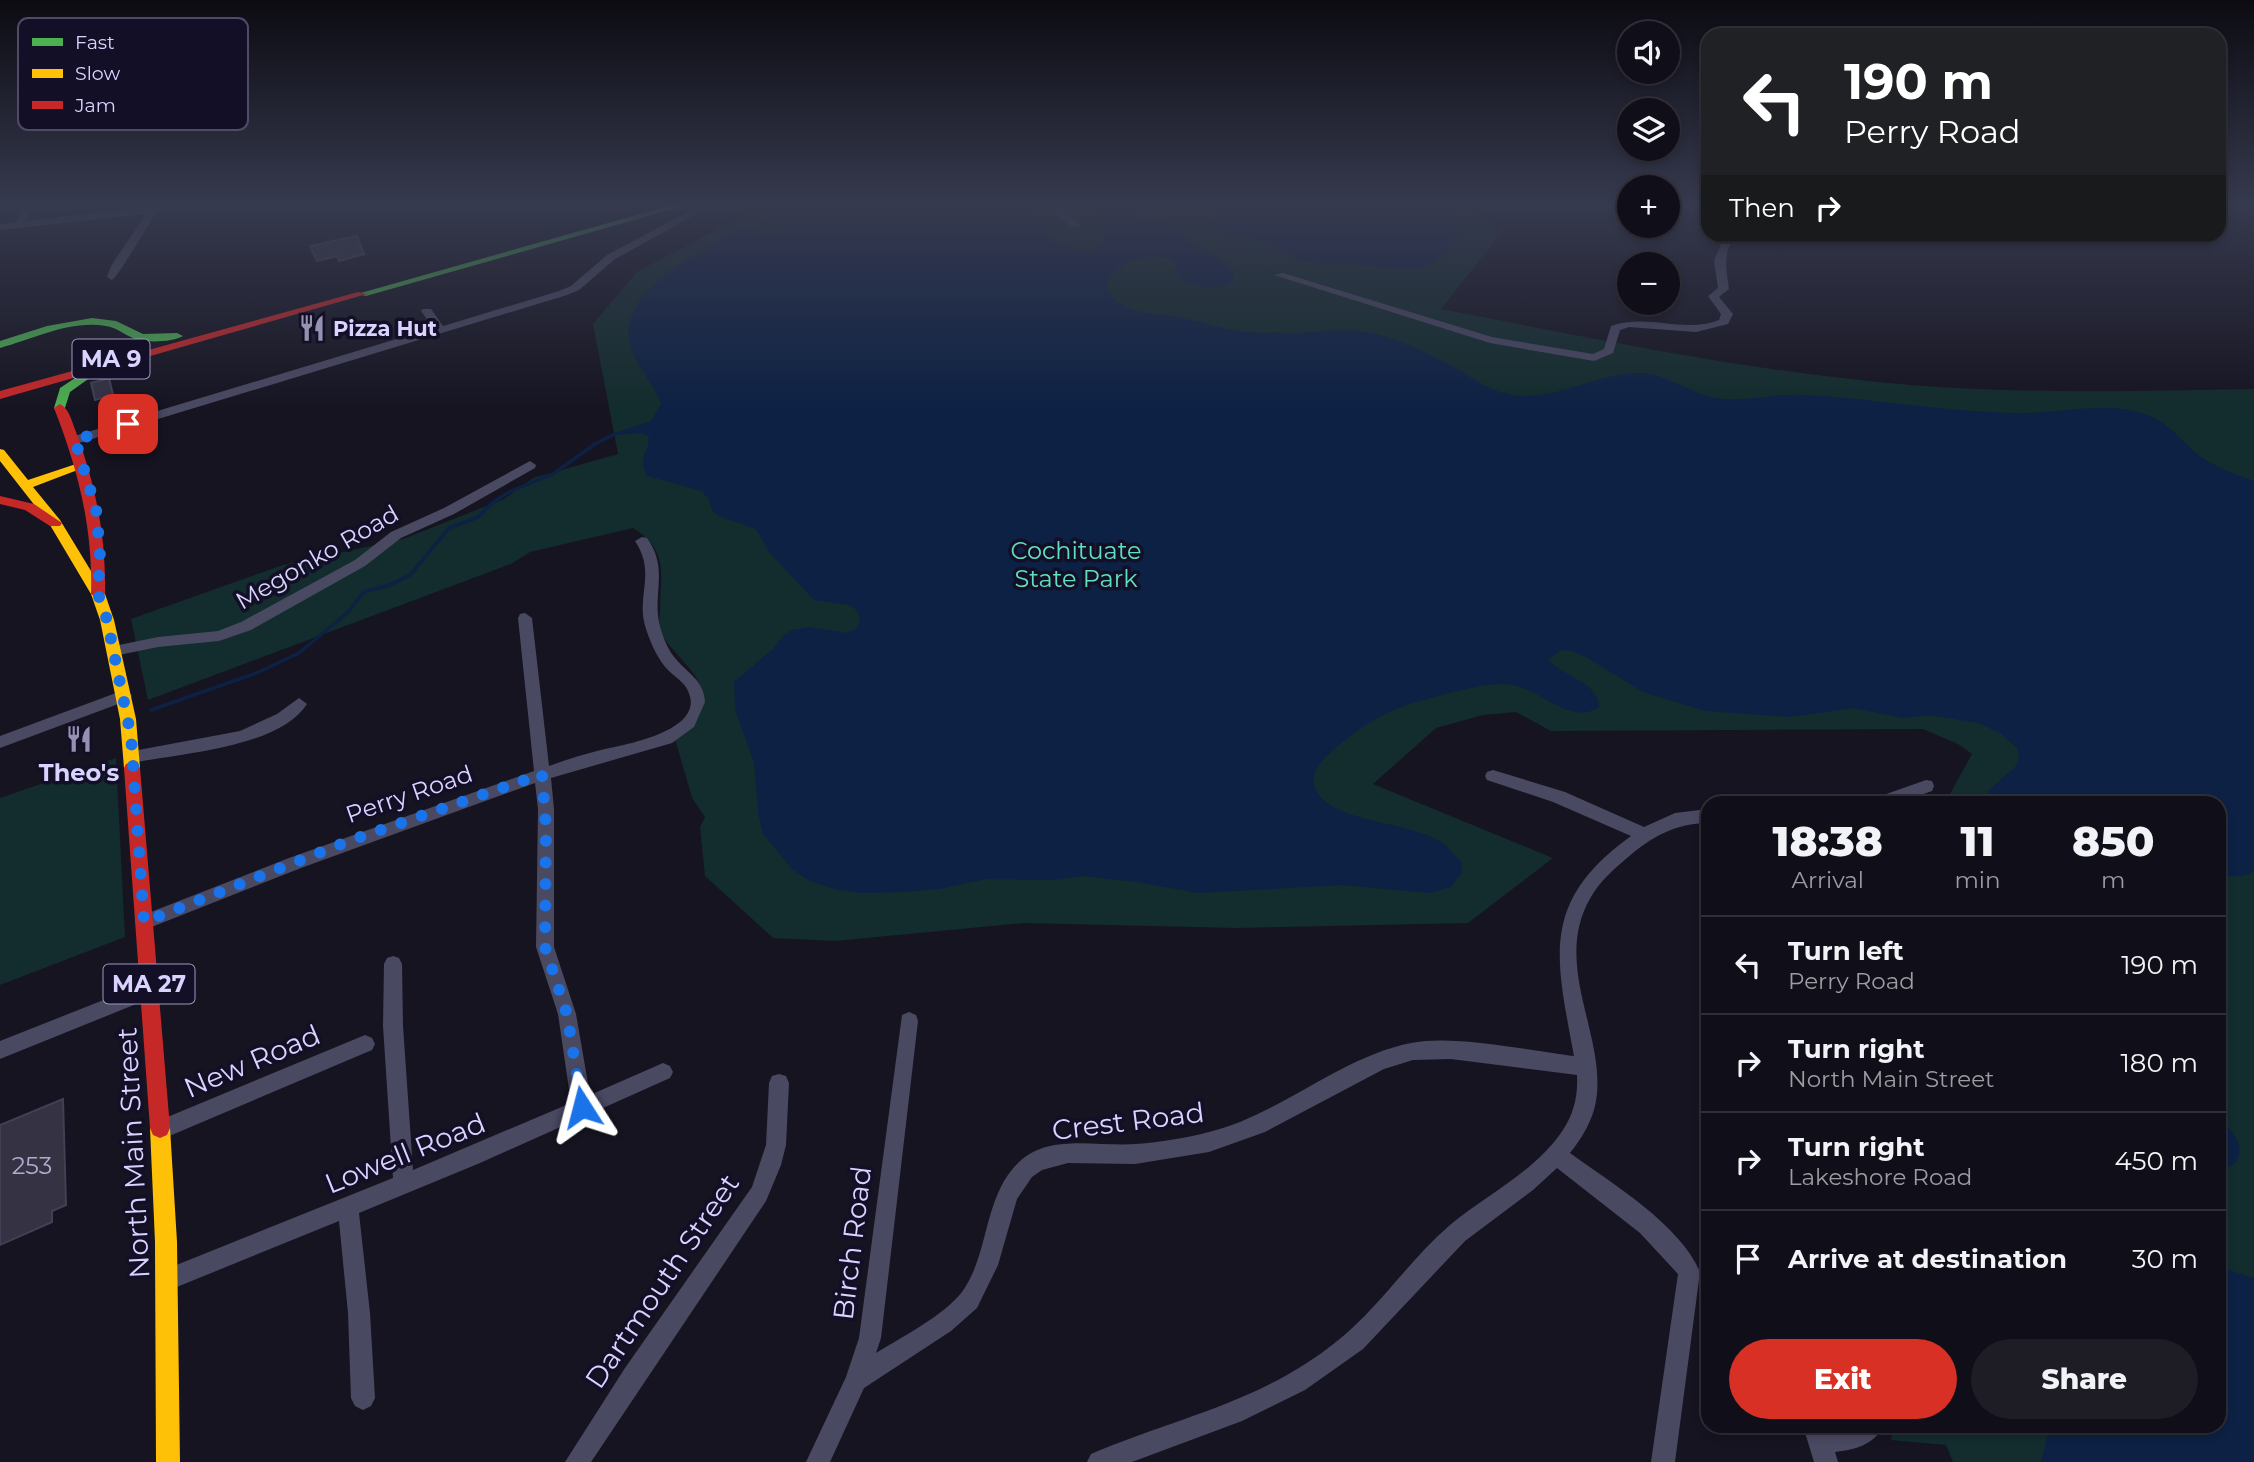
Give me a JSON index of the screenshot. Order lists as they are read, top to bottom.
{
  "streets": {
    "main road": ["MA 9", "MA 27", "North Main Street"],
    "street": [
      "Megonko Road",
      "Perry Road",
      "New Road",
      "Crest Road",
      "Lowell Road",
      "Birch Road",
      "Dartmouth Street"
    ]
  },
  "crossings": [
    ["Megonko Road", "North Main Street"],
    ["Perry Road", "North Main Street"],
    ["New Road", "North Main Street"],
    ["Crest Road", "Birch Road"],
    ["North Main Street", "Lowell Road"]
  ],
  "parks": ["Cochituate State Park"],
  "places": {
    "restaurant": ["Pizza Hut", "Theo's"]
  },
  "house_numbers": ["253"],
  "legend": ["Fast", "Slow", "Jam"],
  "page": {
    "map_buttons": ["+", "−"],
    "turn": ["190 m", "Perry Road"],
    "then": "Then",
    "eta": [
      "18:38",
      "Arrival",
      "11",
      "min",
      "850",
      "m"
    ],
    "list": [
      {
        "name": "Turn left",
        "note": "Perry Road",
        "value": "190 m"
      },
      {
        "name": "Turn right",
        "note": "North Main Street",
        "value": "180 m"
      },
      {
        "name": "Turn right",
        "note": "Lakeshore Road",
        "value": "450 m"
      },
      {
        "name": "Arrive at destination",
        "value": "30 m"
      }
    ],
    "buttons": ["Exit", "Share"]
  }
}
